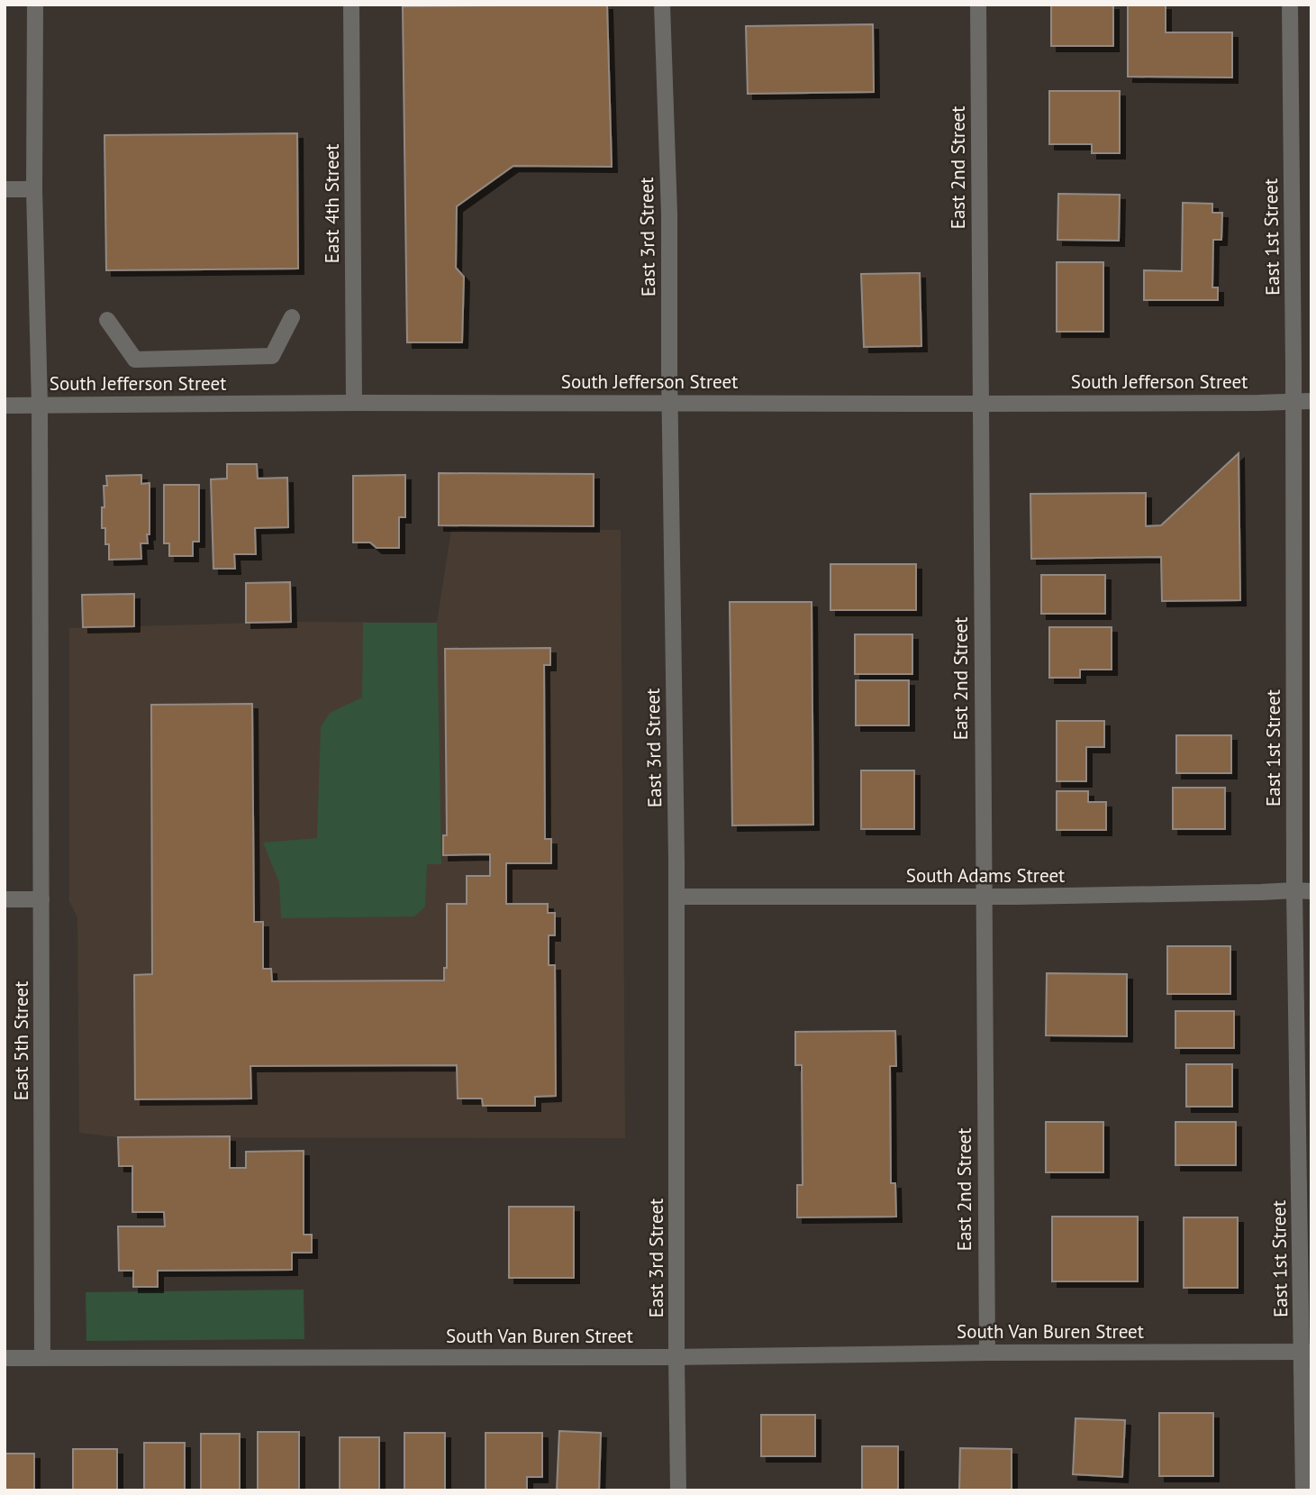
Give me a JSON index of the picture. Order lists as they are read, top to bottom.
{
  "streets": {
    "street": [
      "East 2nd Street",
      "East 4th Street",
      "East 3rd Street",
      "East 1st Street",
      "South Jefferson Street",
      "South Adams Street",
      "East 5th Street",
      "South Van Buren Street"
    ]
  },
  "crossings": [
    ["East 2nd Street", "South Jefferson Street"],
    ["East 2nd Street", "South Adams Street"],
    ["East 2nd Street", "South Van Buren Street"],
    ["East 4th Street", "South Jefferson Street"],
    ["East 3rd Street", "South Jefferson Street"],
    ["East 3rd Street", "South Adams Street"],
    ["East 3rd Street", "South Van Buren Street"],
    ["East 1st Street", "South Jefferson Street"],
    ["East 1st Street", "South Adams Street"],
    ["East 1st Street", "South Van Buren Street"],
    ["South Jefferson Street", "East 5th Street"],
    ["East 5th Street", "South Van Buren Street"]
  ]
}
